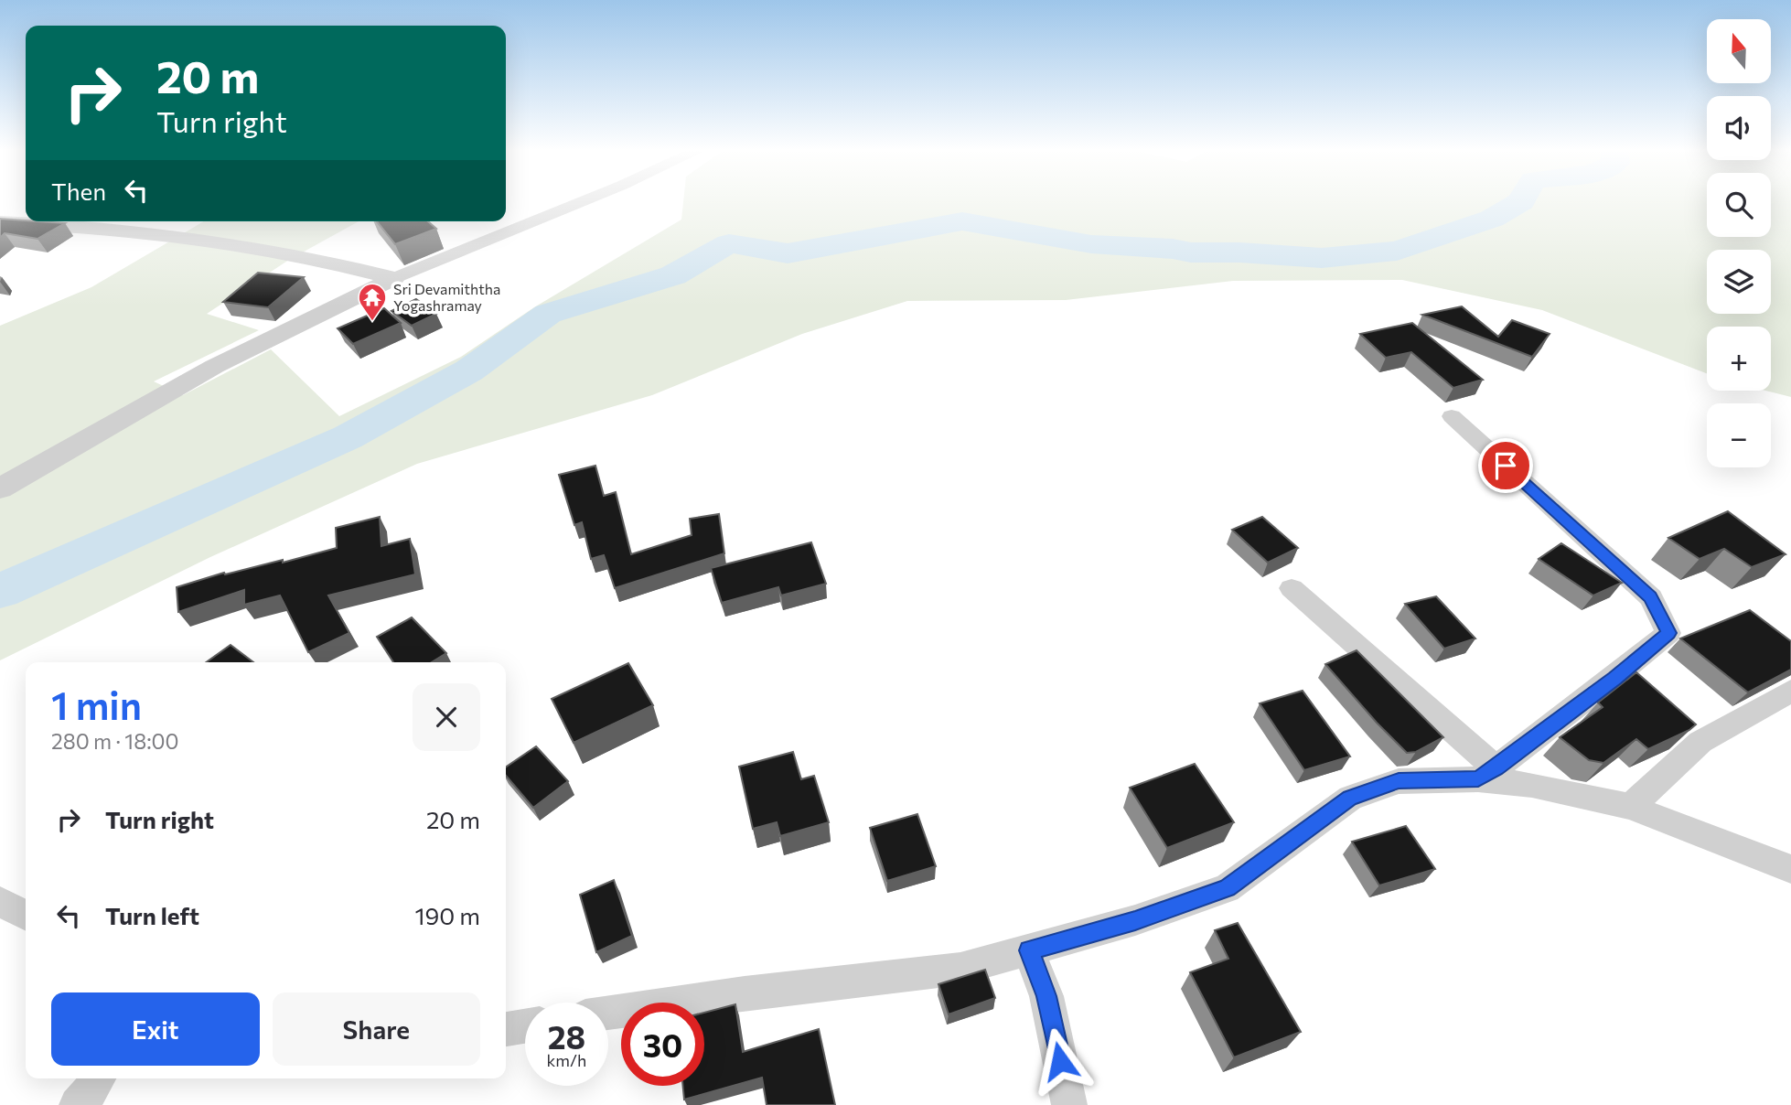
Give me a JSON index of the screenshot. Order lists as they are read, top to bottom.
{
  "places": {
    "temple": ["Sri Devamiththa Yogashramay"]
  },
  "north": "top",
  "page": {
    "map_buttons": ["+", "−"],
    "turn": ["20 m", "Turn right"],
    "then": "Then",
    "heading": ["1 min", "280 m · 18:00"],
    "list": [
      {
        "name": "Turn right",
        "value": "20 m"
      },
      {
        "name": "Turn left",
        "value": "190 m"
      }
    ],
    "buttons": ["Exit", "Share"],
    "speed": "28 km/h",
    "limit": "30"
  }
}
